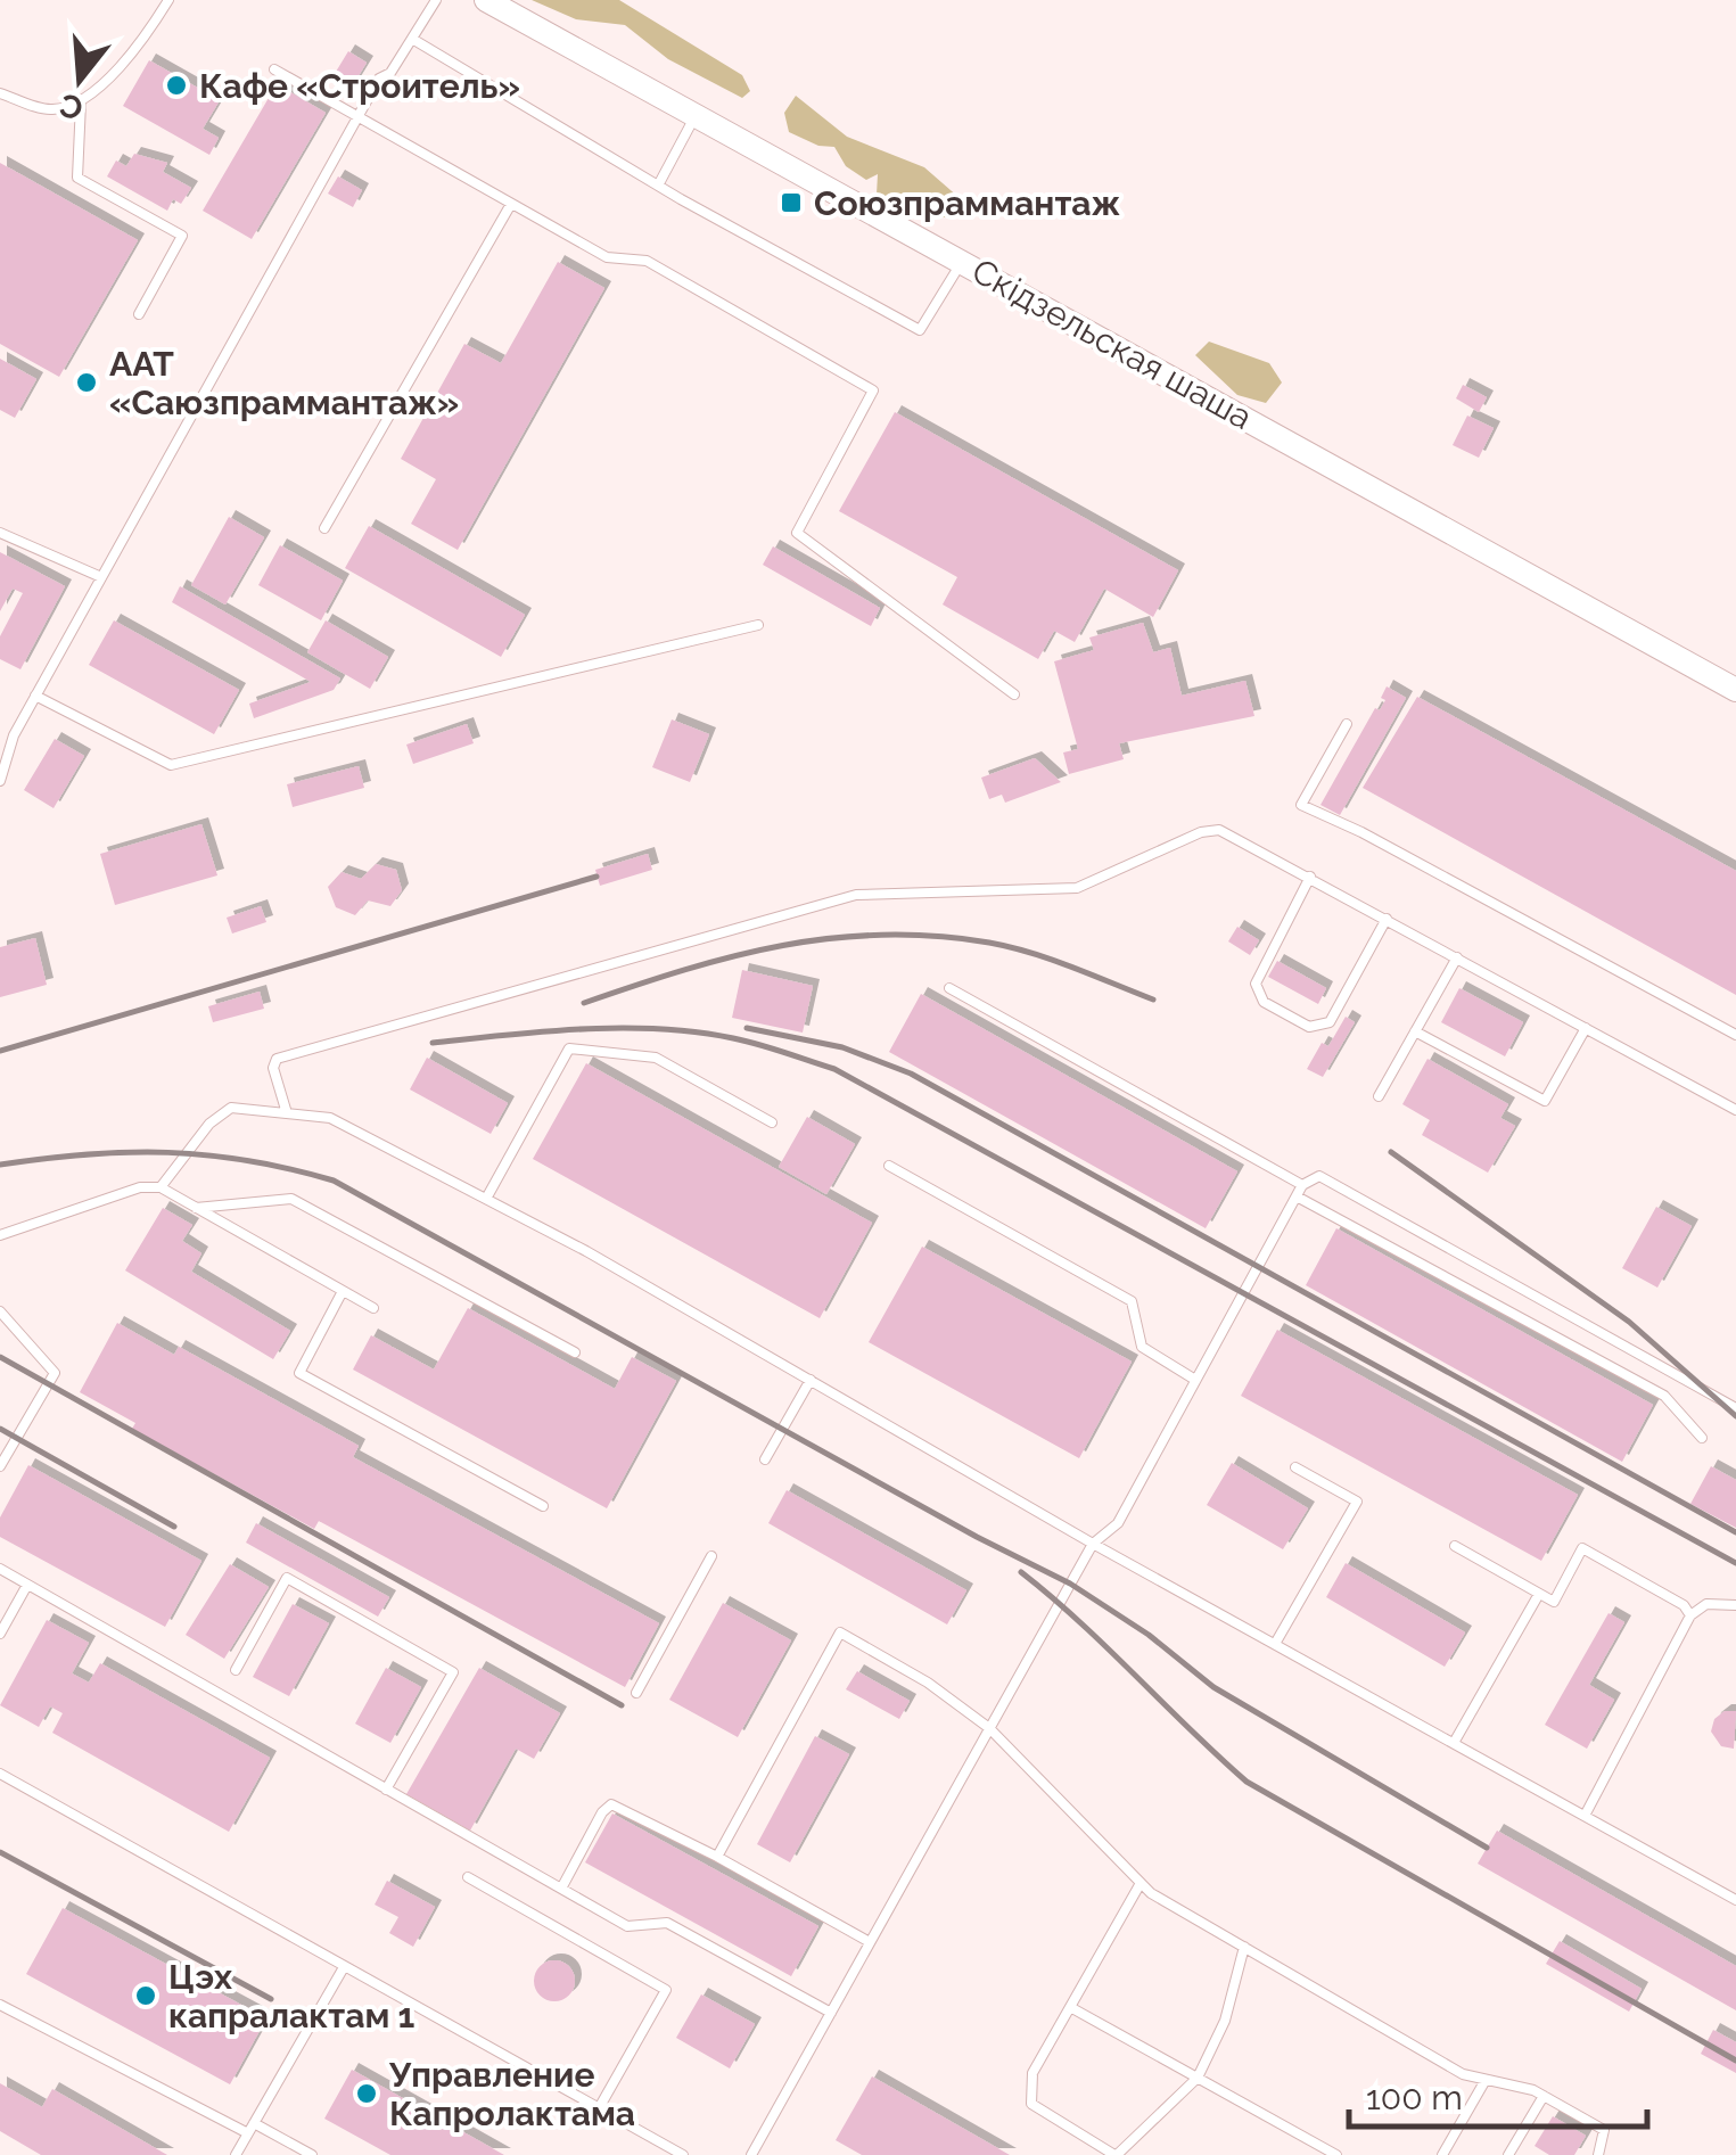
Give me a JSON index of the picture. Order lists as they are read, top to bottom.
{
  "streets": {
    "street": ["Скідзельская шаша"]
  },
  "places": {
    "other": [
      "Кафе «Строитель»",
      "ААТ «Саюзпраммантаж»",
      "Цэх капралактам 1",
      "Управление Капролактама"
    ],
    "transit": ["Союзпраммантаж"]
  },
  "scale_bar": "100 m",
  "north": "bottom"
}
